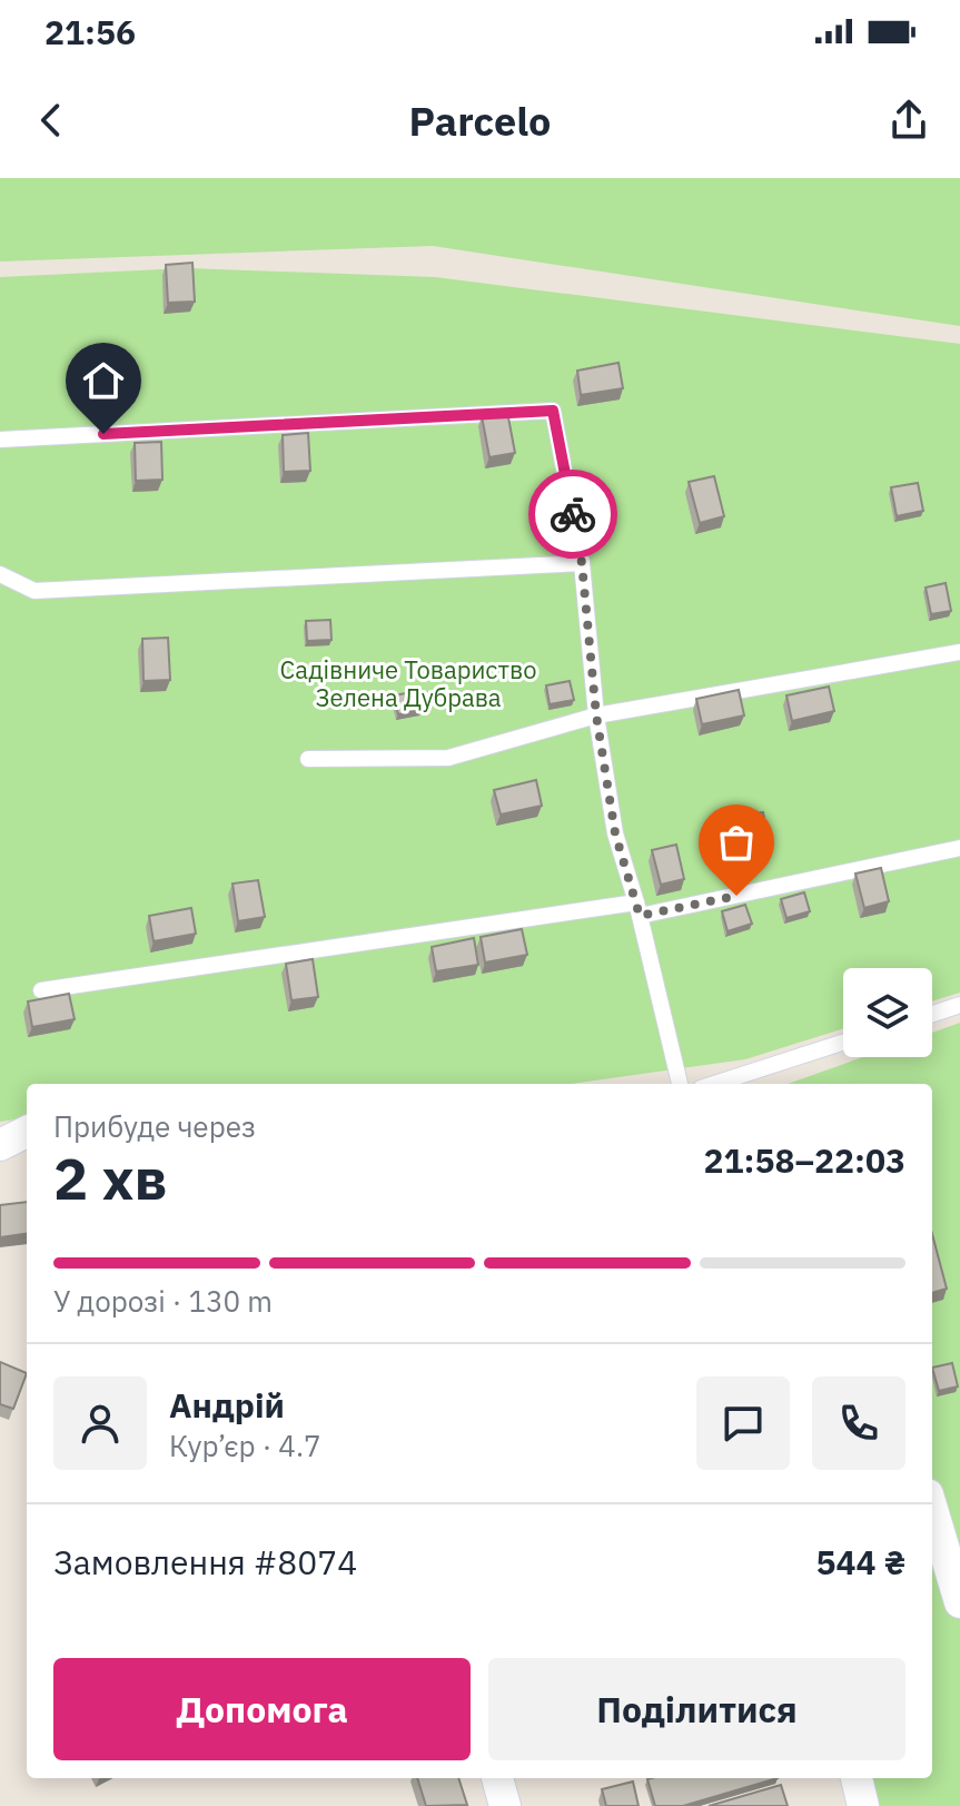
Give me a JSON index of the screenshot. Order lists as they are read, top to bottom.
{
  "parks": ["Садівниче Товариство Зелена Дубрава"],
  "page": {
    "status": "21:56",
    "header": "Parcelo",
    "heading": ["2 хв", "Прибуде через", "21:58–22:03"],
    "panel": [
      "Андрій",
      "Кур’єр · 4.7",
      "Замовлення #8074",
      "544 ₴"
    ],
    "bar": "У дорозі · 130 m",
    "buttons": ["Допомога", "Поділитися"]
  }
}
